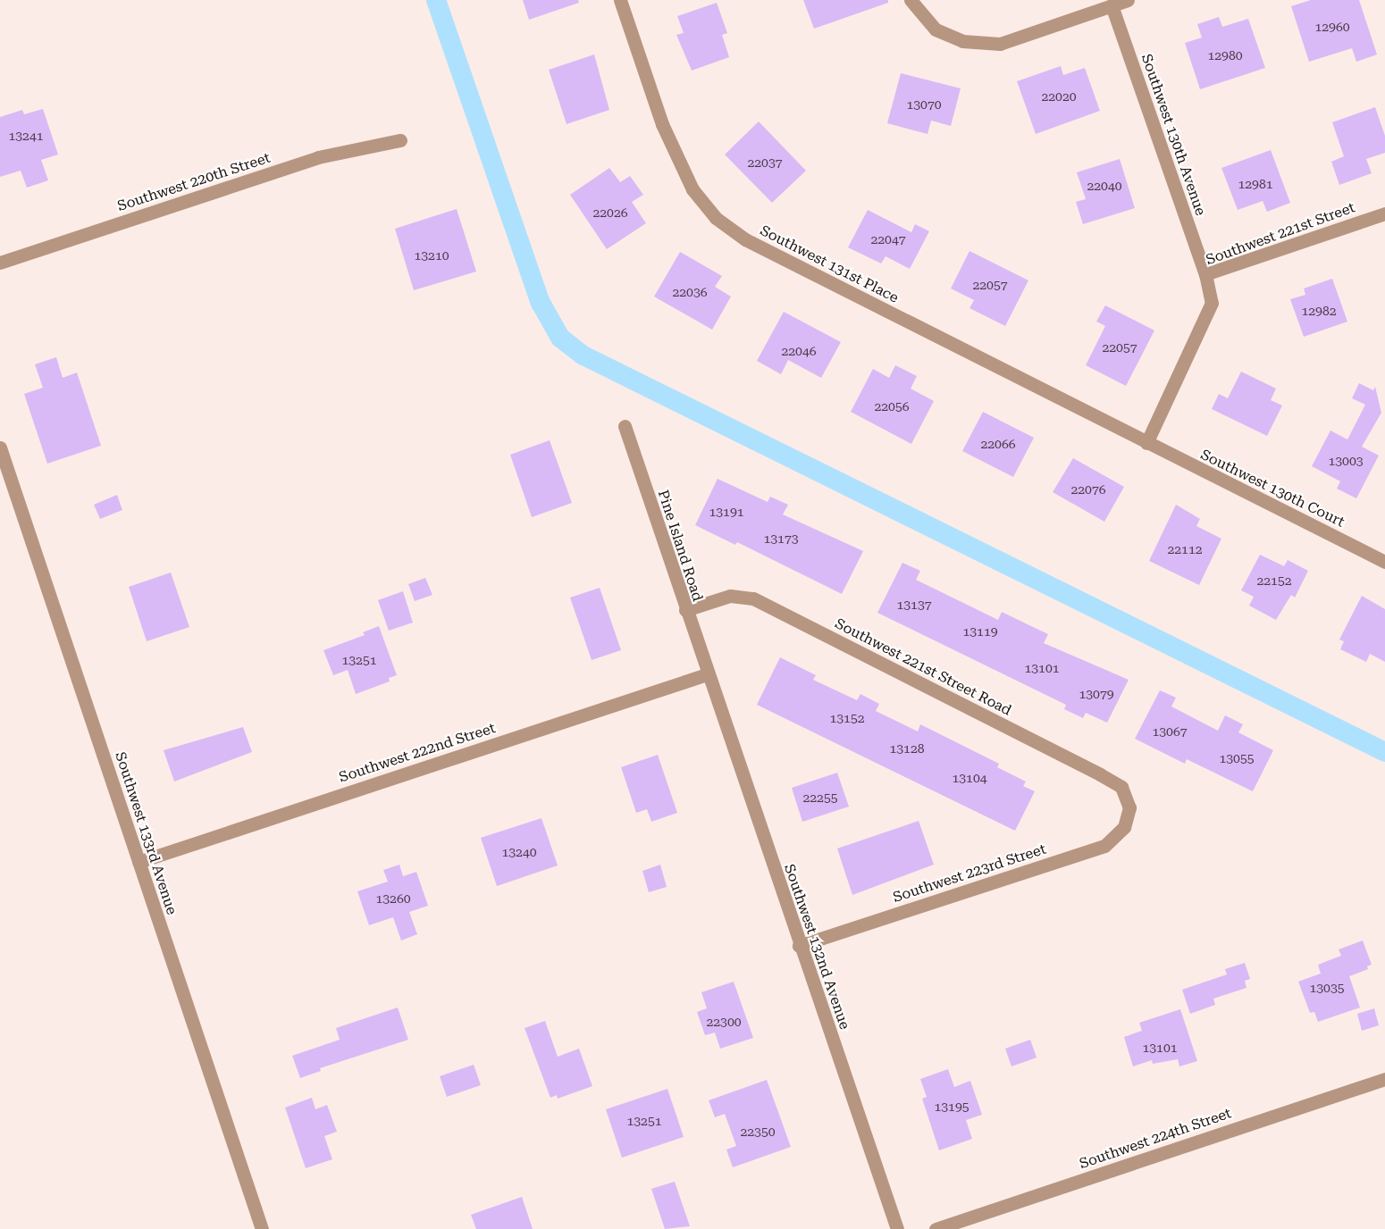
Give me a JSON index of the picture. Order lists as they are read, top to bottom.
{
  "streets": {
    "street": [
      "Southwest 130th Avenue",
      "Southwest 220th Street",
      "Southwest 221st Street",
      "Southwest 131st Place",
      "Southwest 130th Court",
      "Pine Island Road",
      "Southwest 221st Street Road",
      "Southwest 222nd Street",
      "Southwest 133rd Avenue",
      "Southwest 223rd Street",
      "Southwest 132nd Avenue",
      "Southwest 224th Street"
    ]
  },
  "crossings": [
    ["Southwest 130th Avenue", "Southwest 221st Street"],
    ["Southwest 221st Street", "Southwest 131st Place"],
    ["Southwest 221st Street", "Southwest 130th Court"],
    ["Southwest 131st Place", "Southwest 130th Court"],
    ["Pine Island Road", "Southwest 221st Street Road"],
    ["Pine Island Road", "Southwest 222nd Street"],
    ["Pine Island Road", "Southwest 132nd Avenue"],
    ["Southwest 221st Street Road", "Southwest 223rd Street"],
    ["Southwest 222nd Street", "Southwest 133rd Avenue"],
    ["Southwest 222nd Street", "Southwest 132nd Avenue"],
    ["Southwest 223rd Street", "Southwest 132nd Avenue"]
  ],
  "house_numbers": [
    "12960",
    "12980",
    "22020",
    "13070",
    "13241",
    "22037",
    "12981",
    "22040",
    "22026",
    "22047",
    "13210",
    "22057",
    "22036",
    "12982",
    "22057",
    "22046",
    "22056",
    "22066",
    "13003",
    "22076",
    "13191",
    "13173",
    "22112",
    "22152",
    "13137",
    "13119",
    "13251",
    "13101",
    "13079",
    "13152",
    "13067",
    "13128",
    "13055",
    "13104",
    "22255",
    "13240",
    "13260",
    "13035",
    "22300",
    "13101",
    "13195",
    "13251",
    "22350"
  ]
}
